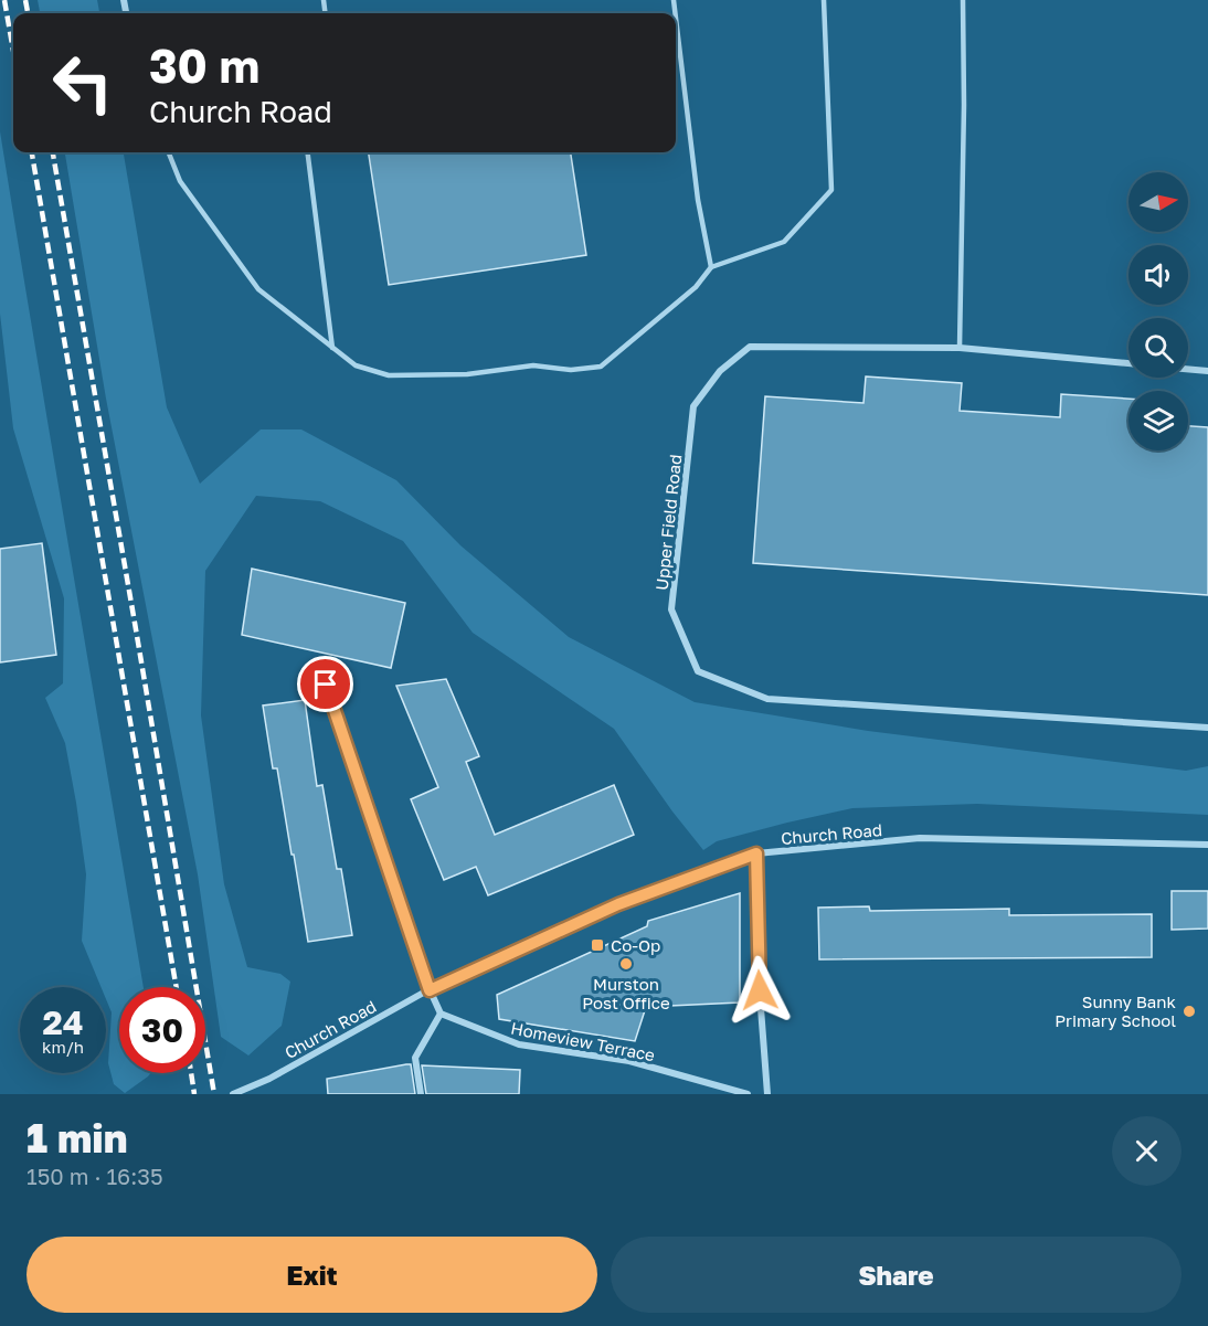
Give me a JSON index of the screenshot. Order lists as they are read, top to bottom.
{
  "streets": {
    "street": ["Upper Field Road", "Church Road", "Homeview Terrace"]
  },
  "places": {
    "transit": ["Co-Op"],
    "other": ["Murston Post Office", "Sunny Bank Primary School"]
  },
  "north": "right",
  "page": {
    "turn": ["30 m", "Church Road"],
    "speed": "24 km/h",
    "limit": "30",
    "heading": ["1 min", "150 m · 16:35"],
    "buttons": ["Exit", "Share"]
  }
}
